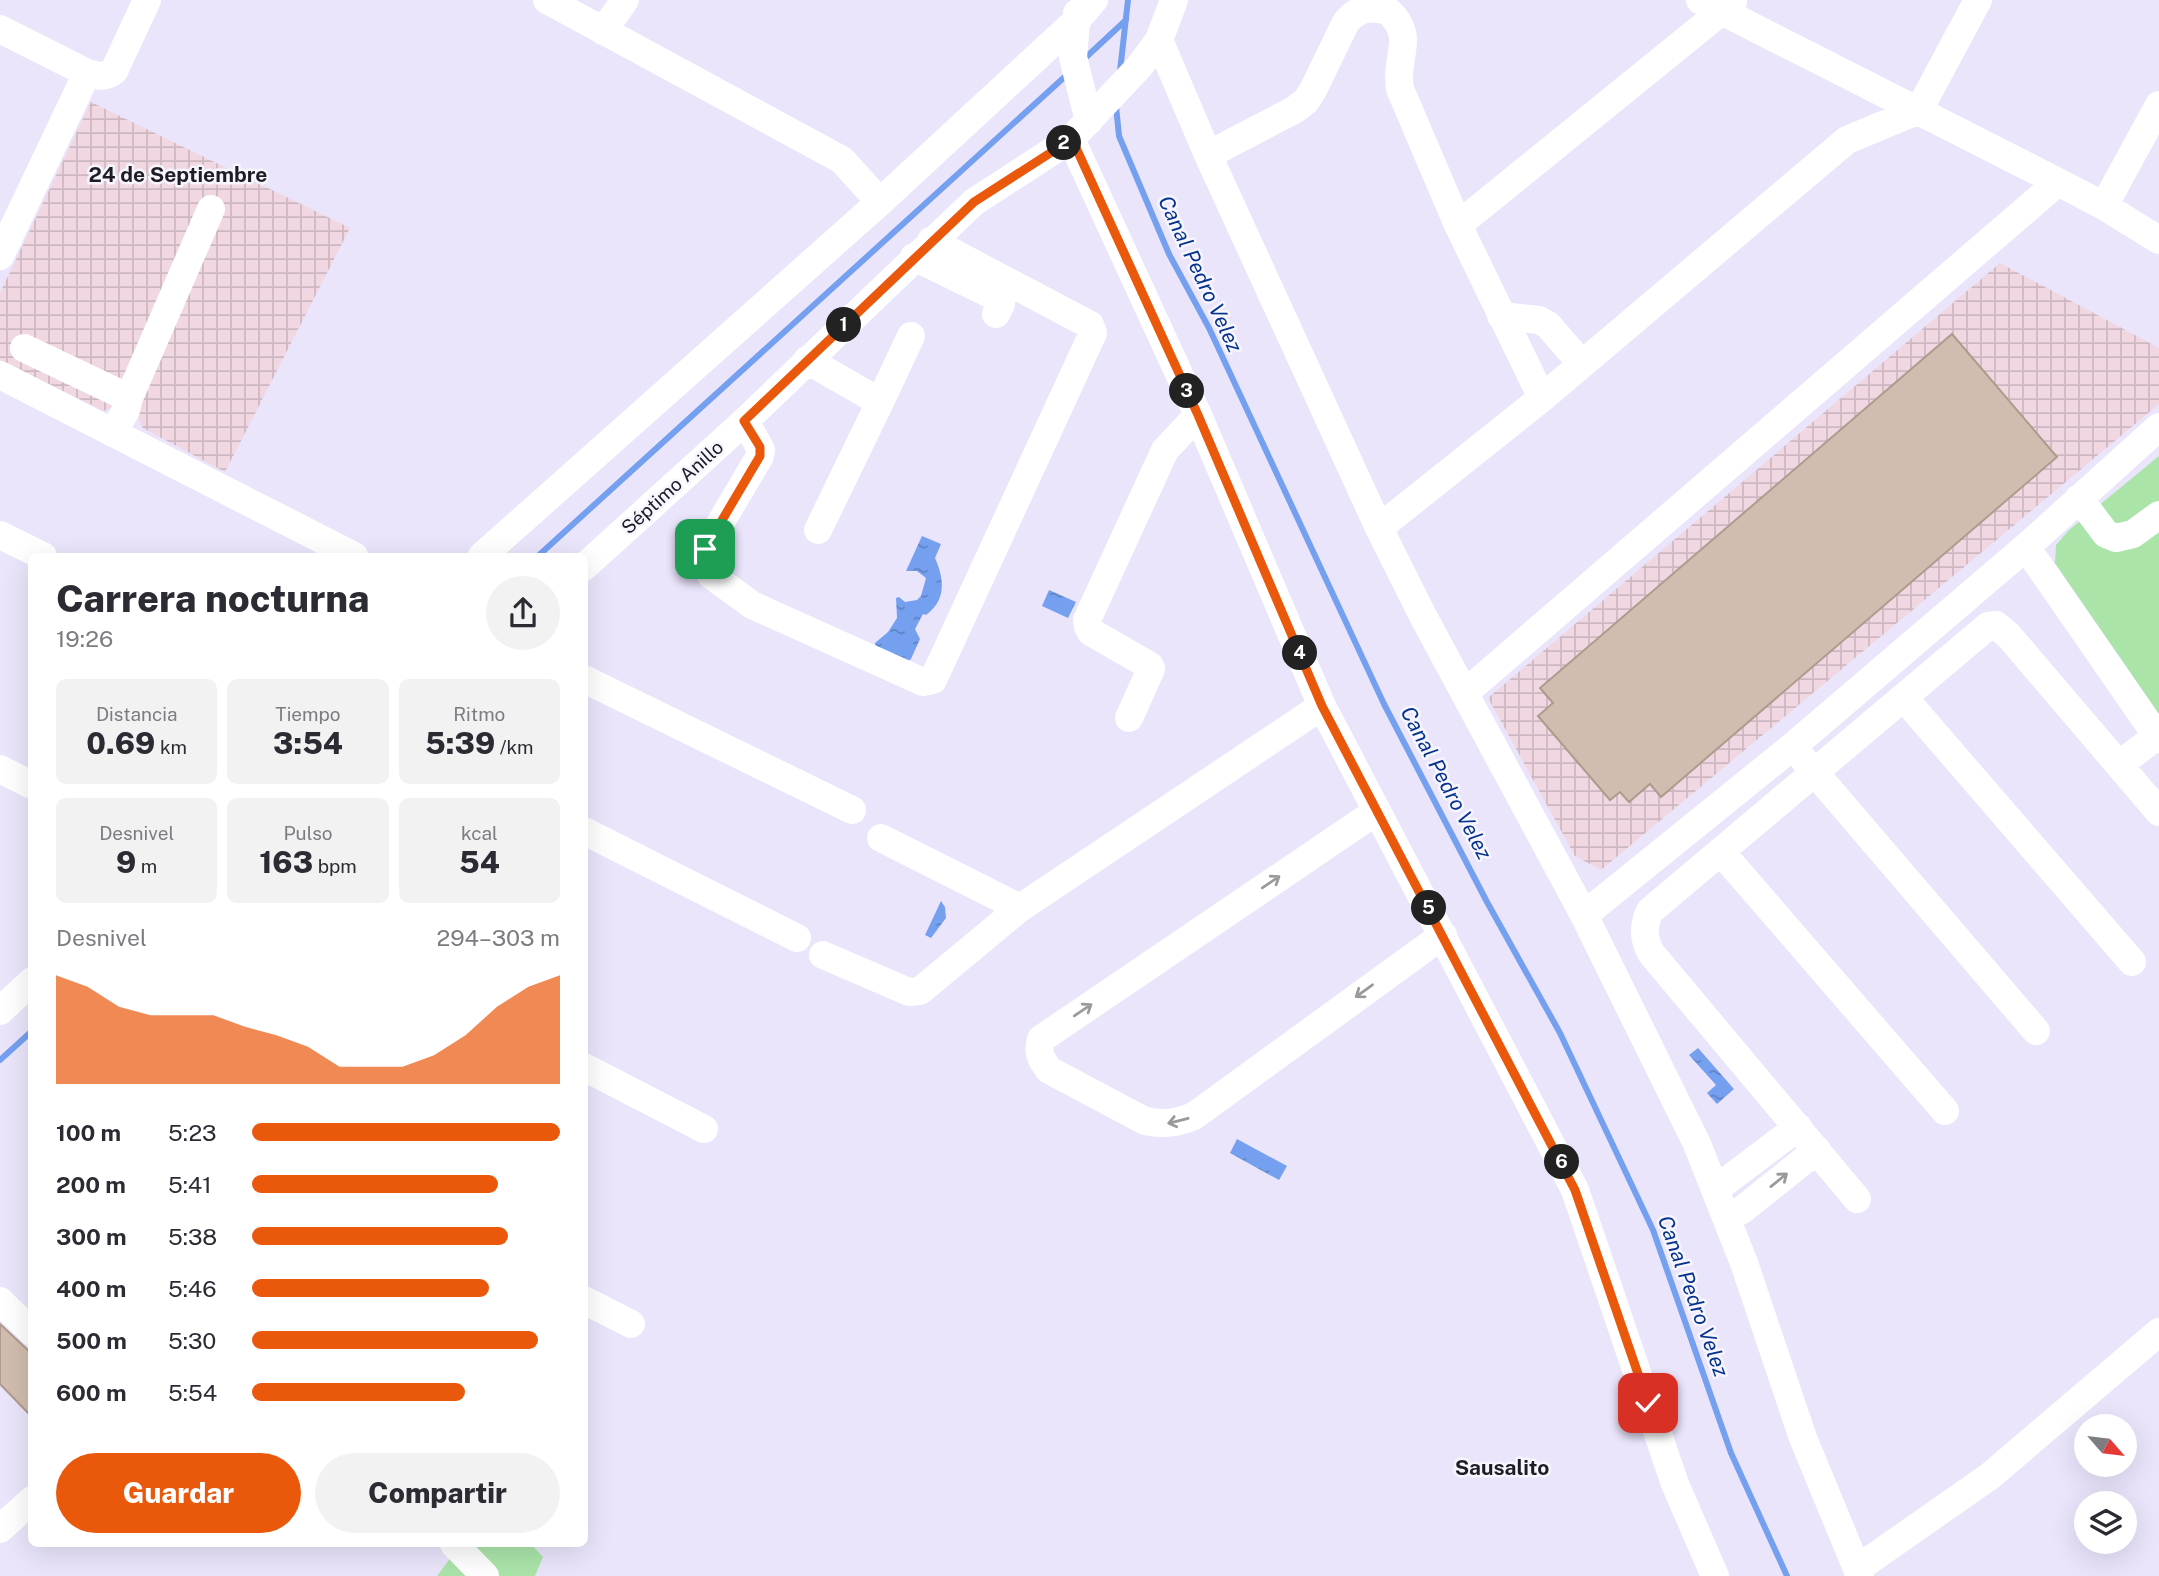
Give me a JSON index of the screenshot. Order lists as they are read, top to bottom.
{
  "streets": {
    "street": ["Séptimo Anillo"]
  },
  "districts": ["24 de Septiembre", "Sausalito"],
  "water": ["Canal Pedro Velez"],
  "north": "bottom right",
  "page": {
    "pins": [
      "2",
      "1",
      "3",
      "4",
      "5",
      "6"
    ],
    "heading": ["Carrera nocturna", "19:26"],
    "stats": [
      ["Distancia", "0.69 km"],
      ["Tiempo", "3:54"],
      ["Ritmo", "5:39 /km"],
      ["Desnivel", "9 m"],
      ["Pulso", "163 bpm"],
      ["kcal", "54"]
    ],
    "chart": ["Desnivel", "294–303 m"],
    "list": [
      {
        "name": "100 m",
        "note": "5:23"
      },
      {
        "name": "200 m",
        "note": "5:41"
      },
      {
        "name": "300 m",
        "note": "5:38"
      },
      {
        "name": "400 m",
        "note": "5:46"
      },
      {
        "name": "500 m",
        "note": "5:30"
      },
      {
        "name": "600 m",
        "note": "5:54"
      }
    ],
    "buttons": ["Guardar", "Compartir"]
  }
}
